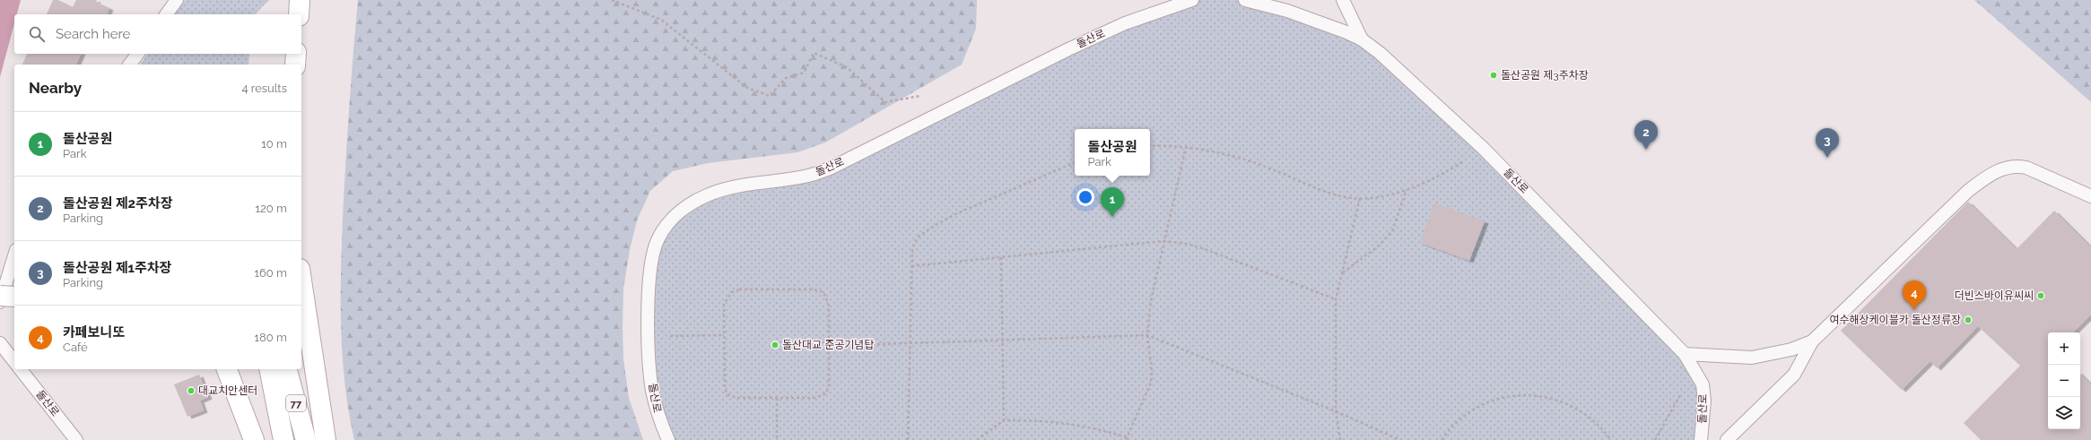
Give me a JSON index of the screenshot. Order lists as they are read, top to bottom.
{
  "streets": {
    "main road": ["77"],
    "lane": ["돌산로"]
  },
  "places": [
    "돌산공원 제3주차장",
    "더빈스바이유씨씨",
    "여수해상케이블카 돌산정류장",
    "돌산대교 준공기념탑",
    "대교치안센터"
  ],
  "page": {
    "search": "Search here",
    "heading": ["Nearby", "4 results"],
    "list": [
      {
        "mark": "1",
        "name": "돌산공원",
        "note": "Park",
        "value": "10 m"
      },
      {
        "mark": "2",
        "name": "돌산공원 제2주차장",
        "note": "Parking",
        "value": "120 m"
      },
      {
        "mark": "3",
        "name": "돌산공원 제1주차장",
        "note": "Parking",
        "value": "160 m"
      },
      {
        "mark": "4",
        "name": "카페보니또",
        "note": "Café",
        "value": "180 m"
      }
    ],
    "pins": [
      "2",
      "3",
      "1",
      "4"
    ],
    "popup": ["돌산공원", "Park"],
    "map_buttons": ["+", "−"]
  }
}
